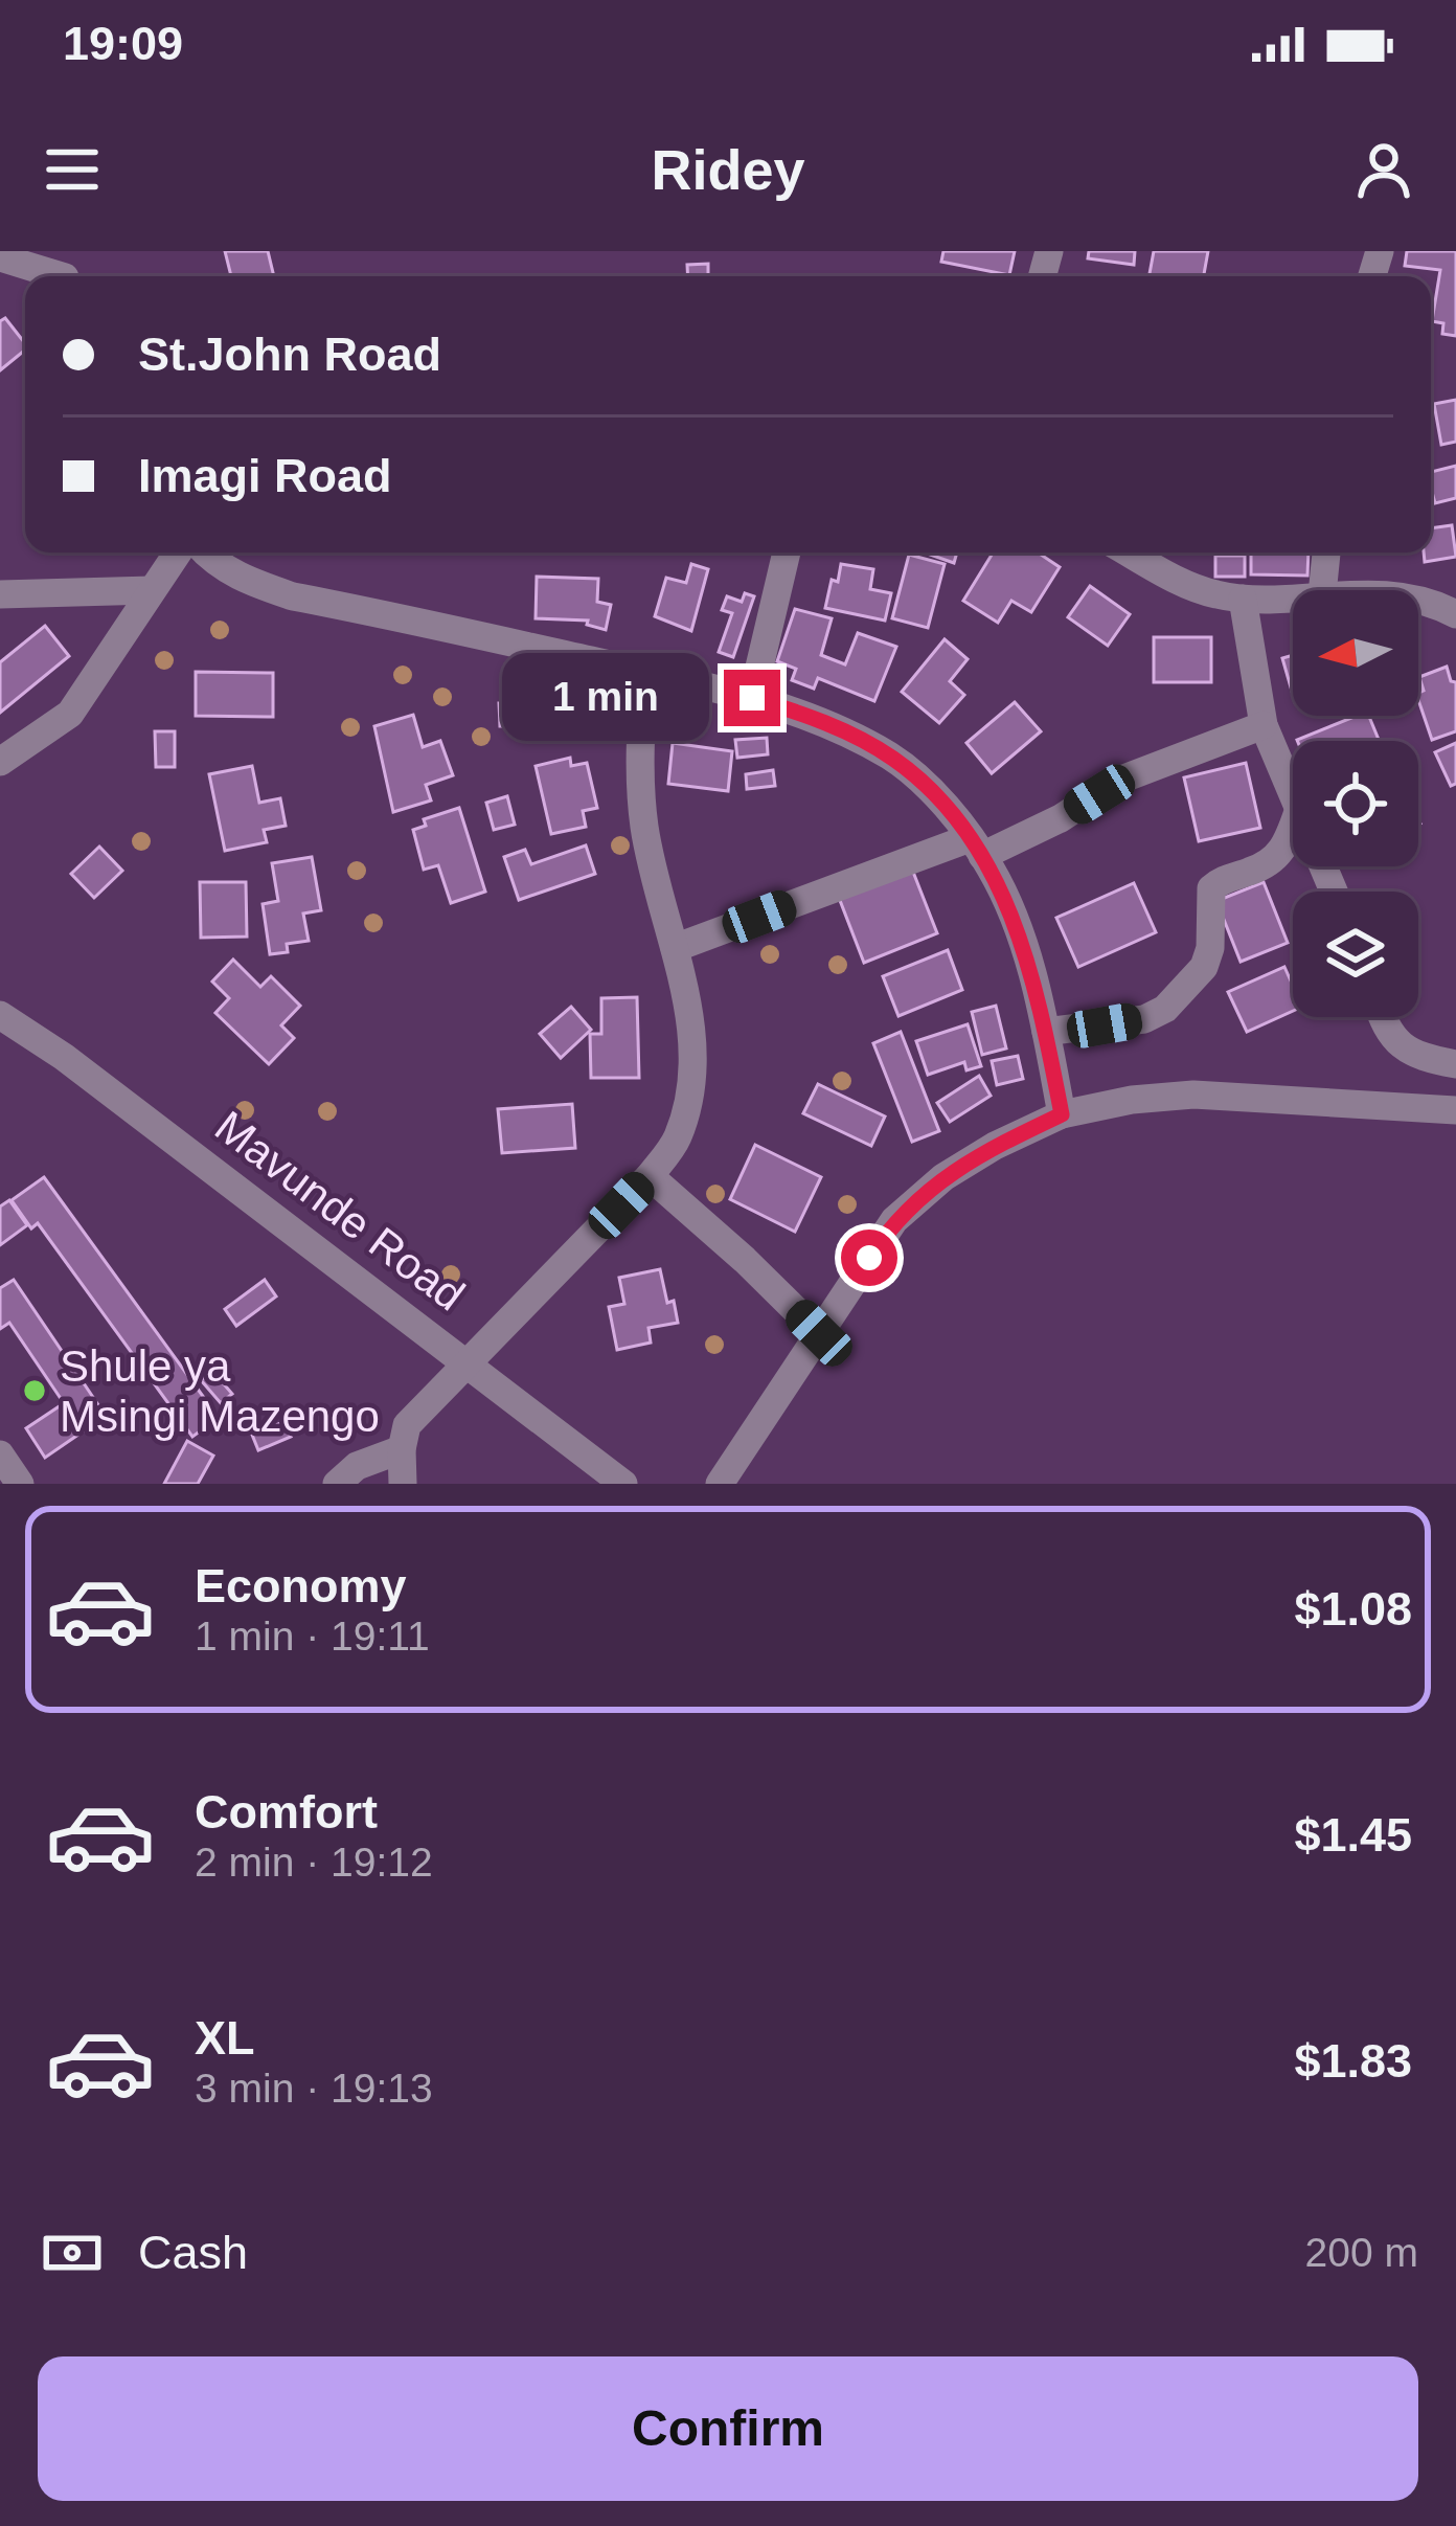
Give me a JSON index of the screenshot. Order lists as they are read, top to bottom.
{
  "streets": {
    "street": ["Mavunde Road"]
  },
  "places": ["Shule ya Msingi Mazengo"],
  "north": "left",
  "page": {
    "status": "19:09",
    "header": "Ridey",
    "banner": ["St.John Road", "Imagi Road"],
    "bubble": "1 min",
    "list": [
      {
        "name": "Economy",
        "note": "1 min · 19:11",
        "value": "$1.08"
      },
      {
        "name": "Comfort",
        "note": "2 min · 19:12",
        "value": "$1.45"
      },
      {
        "name": "XL",
        "note": "3 min · 19:13",
        "value": "$1.83"
      }
    ],
    "pay": ["Cash", "200 m"],
    "buttons": "Confirm"
  }
}
